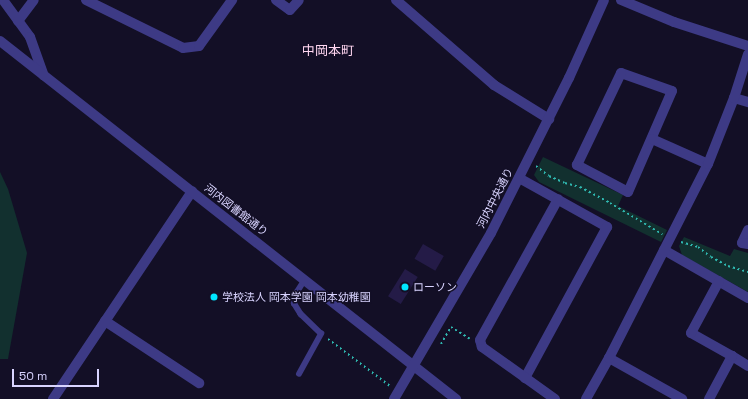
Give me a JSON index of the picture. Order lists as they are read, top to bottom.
{
  "streets": {
    "street": ["河内中央通り", "河内図書館通り"]
  },
  "crossings": [
    ["河内中央通り", "河内図書館通り"]
  ],
  "districts": ["中岡本町"],
  "places": ["ローソン", "学校法人 岡本学園 岡本幼稚園"],
  "scale_bar": "50 m"
}
